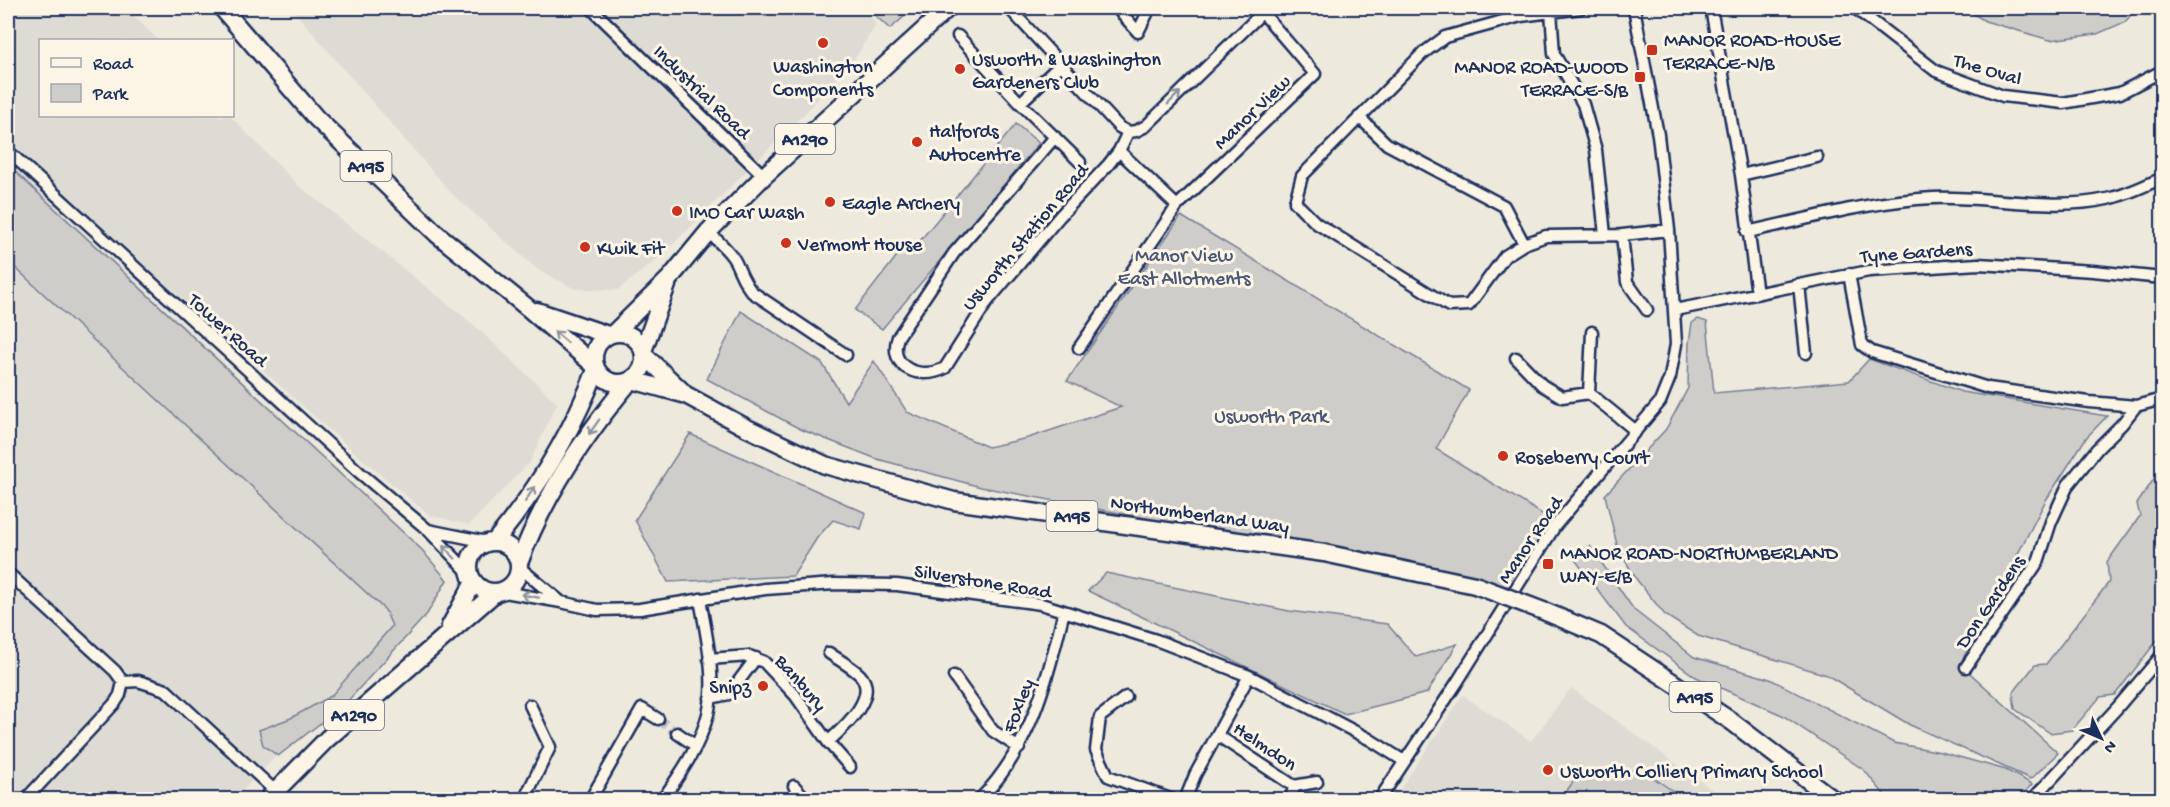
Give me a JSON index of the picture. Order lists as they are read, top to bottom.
{
  "streets": {
    "main road": ["A1290", "A195", "Northumberland Way"],
    "street": [
      "The Oval",
      "Industrial Road",
      "Manor View",
      "Usworth Station Road",
      "Tyne Gardens",
      "Tower Road",
      "Manor Road",
      "Silverstone Road",
      "Don Gardens",
      "Banbury",
      "Foxley",
      "Helmdon"
    ]
  },
  "crossings": [
    ["Industrial Road", "A1290"],
    ["A1290", "A195"],
    ["A1290", "Tower Road"],
    ["A1290", "Northumberland Way"],
    ["A1290", "Silverstone Road"],
    ["A195", "Northumberland Way"],
    ["Tyne Gardens", "Manor Road"],
    ["Tower Road", "Silverstone Road"],
    ["Manor Road", "Silverstone Road"],
    ["Silverstone Road", "Foxley"],
    ["Silverstone Road", "Helmdon"]
  ],
  "parks": ["Manor View East Allotments", "Usworth Park"],
  "places": {
    "other": [
      "Washington Components",
      "Usworth & Washington Gardeners Club",
      "Halfords Autocentre",
      "Eagle Archery",
      "IMO Car Wash",
      "Vermont House",
      "Kwik Fit",
      "Roseberry Court",
      "Snipz",
      "Usworth Colliery Primary School"
    ],
    "transit": ["MANOR ROAD-HOUSE TERRACE-N/B", "MANOR ROAD-WOOD TERRACE-S/B", "MANOR ROAD-NORTHUMBERLAND WAY-E/B"]
  },
  "legend": ["Road", "Park"],
  "north": "bottom right"
}
